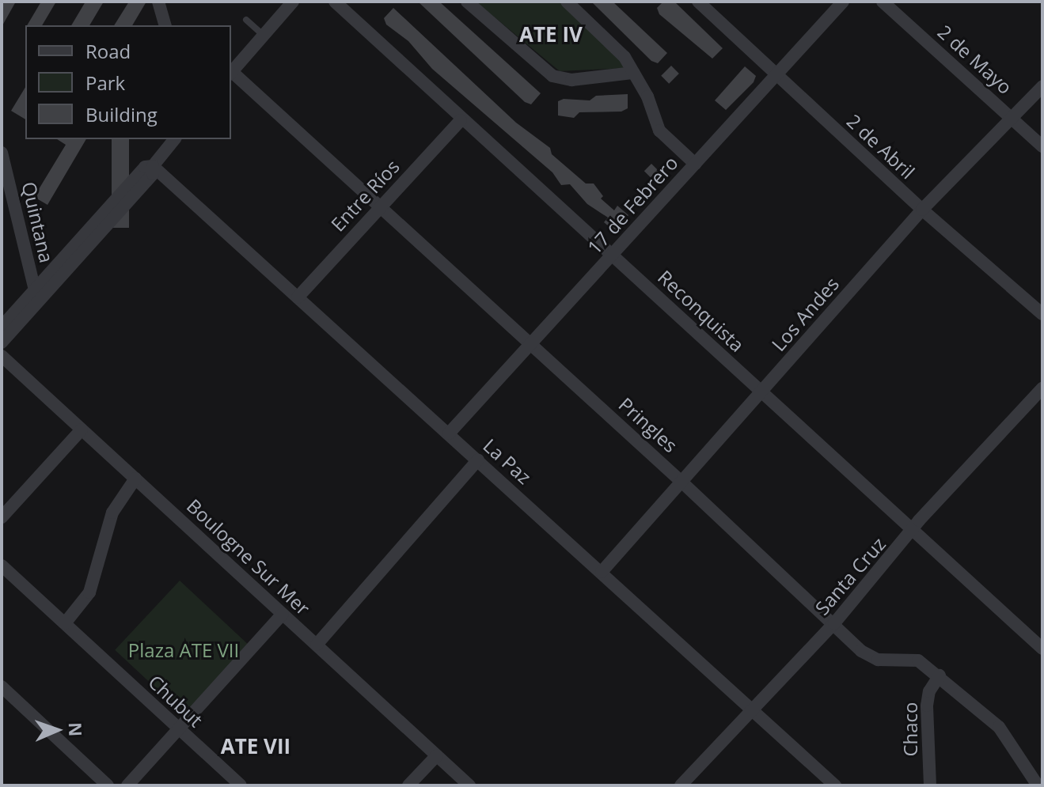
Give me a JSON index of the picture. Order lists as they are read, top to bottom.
{
  "streets": {
    "street": [
      "2 de Mayo",
      "2 de Abril",
      "Entre Ríos",
      "17 de Febrero",
      "Quintana",
      "Reconquista",
      "Los Andes",
      "Pringles",
      "La Paz",
      "Boulogne Sur Mer",
      "Santa Cruz",
      "Chubut",
      "Chaco"
    ]
  },
  "crossings": [
    ["2 de Mayo", "Los Andes"],
    ["2 de Abril", "17 de Febrero"],
    ["2 de Abril", "Los Andes"],
    ["Entre Ríos", "Reconquista"],
    ["Entre Ríos", "Pringles"],
    ["Entre Ríos", "La Paz"],
    ["17 de Febrero", "Reconquista"],
    ["17 de Febrero", "Pringles"],
    ["17 de Febrero", "La Paz"],
    ["Reconquista", "Los Andes"],
    ["Reconquista", "Santa Cruz"],
    ["Los Andes", "Pringles"],
    ["Los Andes", "La Paz"],
    ["Pringles", "Santa Cruz"],
    ["Pringles", "Chaco"],
    ["La Paz", "Santa Cruz"]
  ],
  "districts": ["ATE IV", "ATE VII"],
  "parks": ["Plaza ATE VII"],
  "legend": ["Road", "Park", "Building"],
  "north": "right"
}
